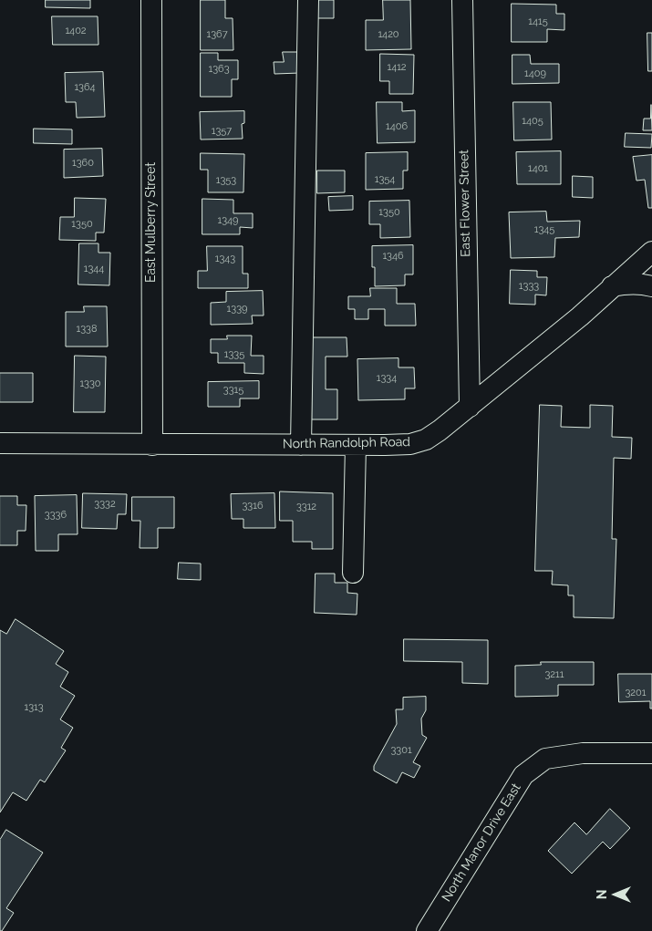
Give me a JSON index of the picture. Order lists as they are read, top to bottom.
{
  "streets": {
    "street": [
      "East Flower Street",
      "East Mulberry Street",
      "North Randolph Road",
      "North Manor Drive East"
    ]
  },
  "crossings": [
    ["East Flower Street", "North Randolph Road"],
    ["East Mulberry Street", "North Randolph Road"]
  ],
  "house_numbers": [
    "1415",
    "1402",
    "1367",
    "1420",
    "1412",
    "1363",
    "1409",
    "1364",
    "1405",
    "1406",
    "1357",
    "1360",
    "1401",
    "1354",
    "1353",
    "1350",
    "1349",
    "1350",
    "1345",
    "1346",
    "1343",
    "1344",
    "1333",
    "1339",
    "1338",
    "1335",
    "1334",
    "1330",
    "3315",
    "3332",
    "3316",
    "3312",
    "3336",
    "3211",
    "3201",
    "1313",
    "3301"
  ],
  "north": "left"
}
